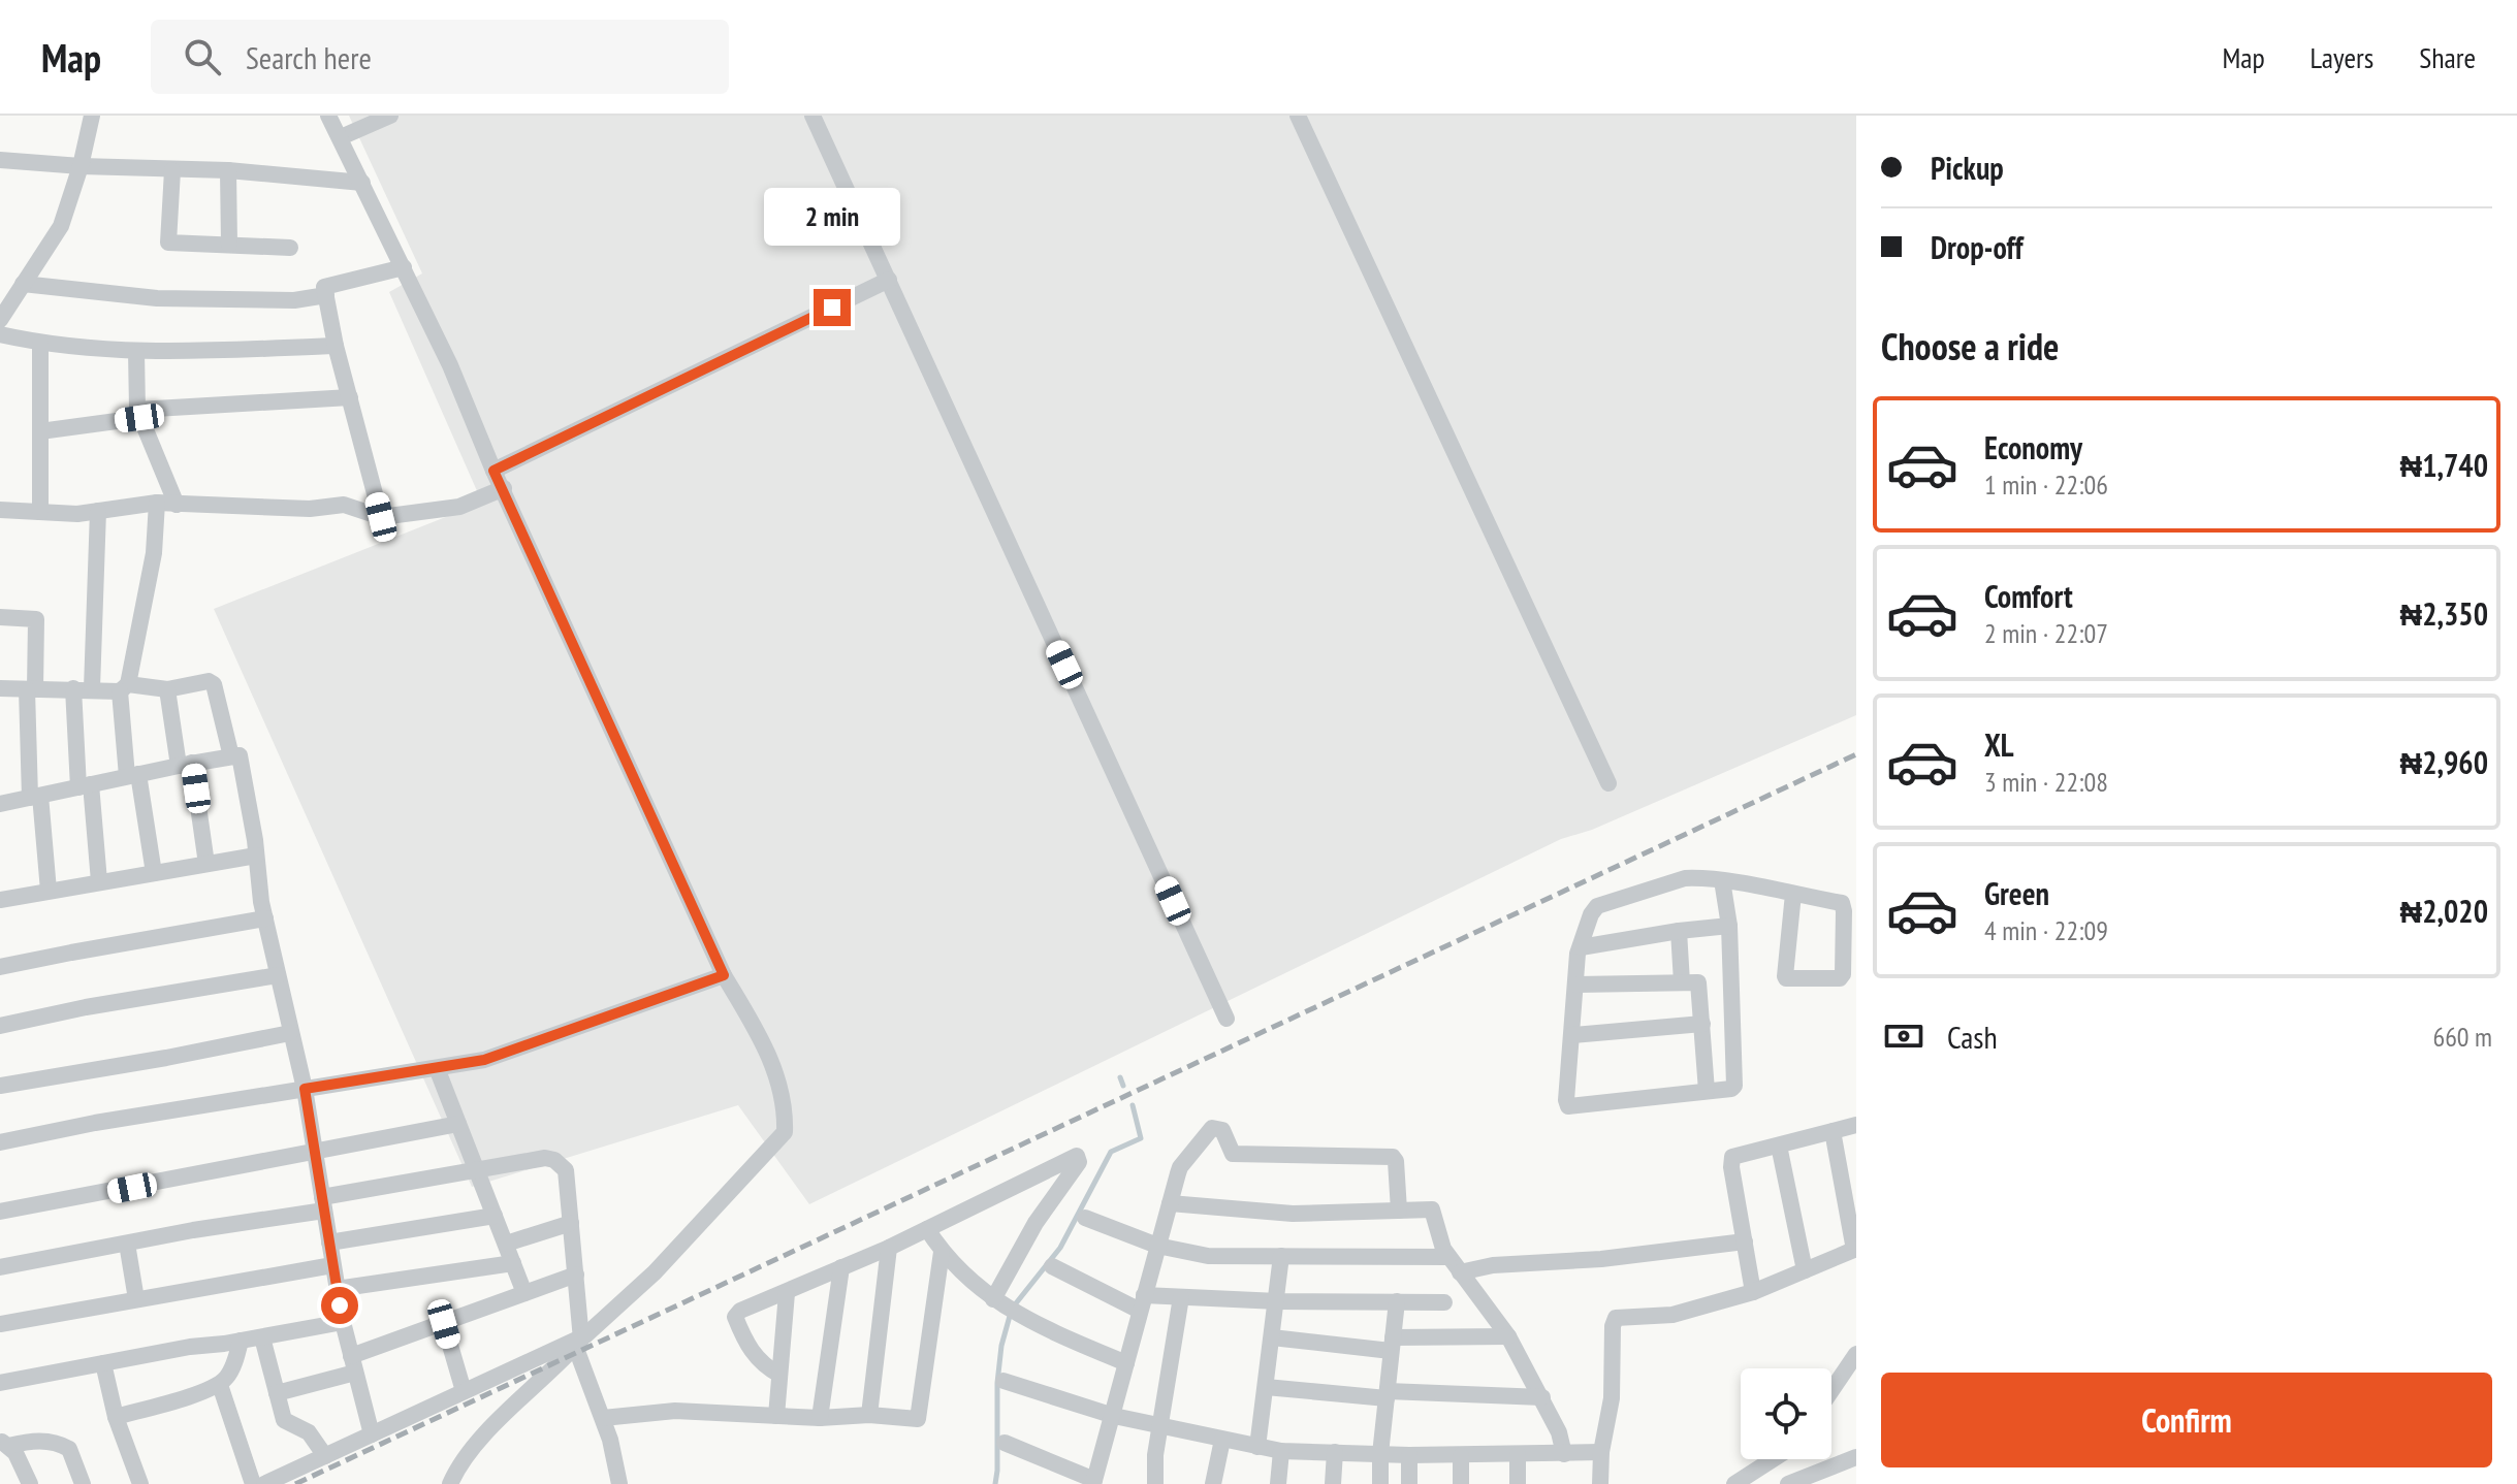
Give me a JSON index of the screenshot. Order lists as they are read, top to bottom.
{
  "page": {
    "header": "Map",
    "search": "Search here",
    "nav": ["Map", "Layers", "Share"],
    "banner": ["Pickup", "Drop-off"],
    "bubble": "2 min",
    "heading": "Choose a ride",
    "list": [
      {
        "name": "Economy",
        "note": "1 min · 22:06",
        "value": "₦1,740"
      },
      {
        "name": "Comfort",
        "note": "2 min · 22:07",
        "value": "₦2,350"
      },
      {
        "name": "XL",
        "note": "3 min · 22:08",
        "value": "₦2,960"
      },
      {
        "name": "Green",
        "note": "4 min · 22:09",
        "value": "₦2,020"
      }
    ],
    "pay": ["Cash", "660 m"],
    "buttons": "Confirm"
  }
}
